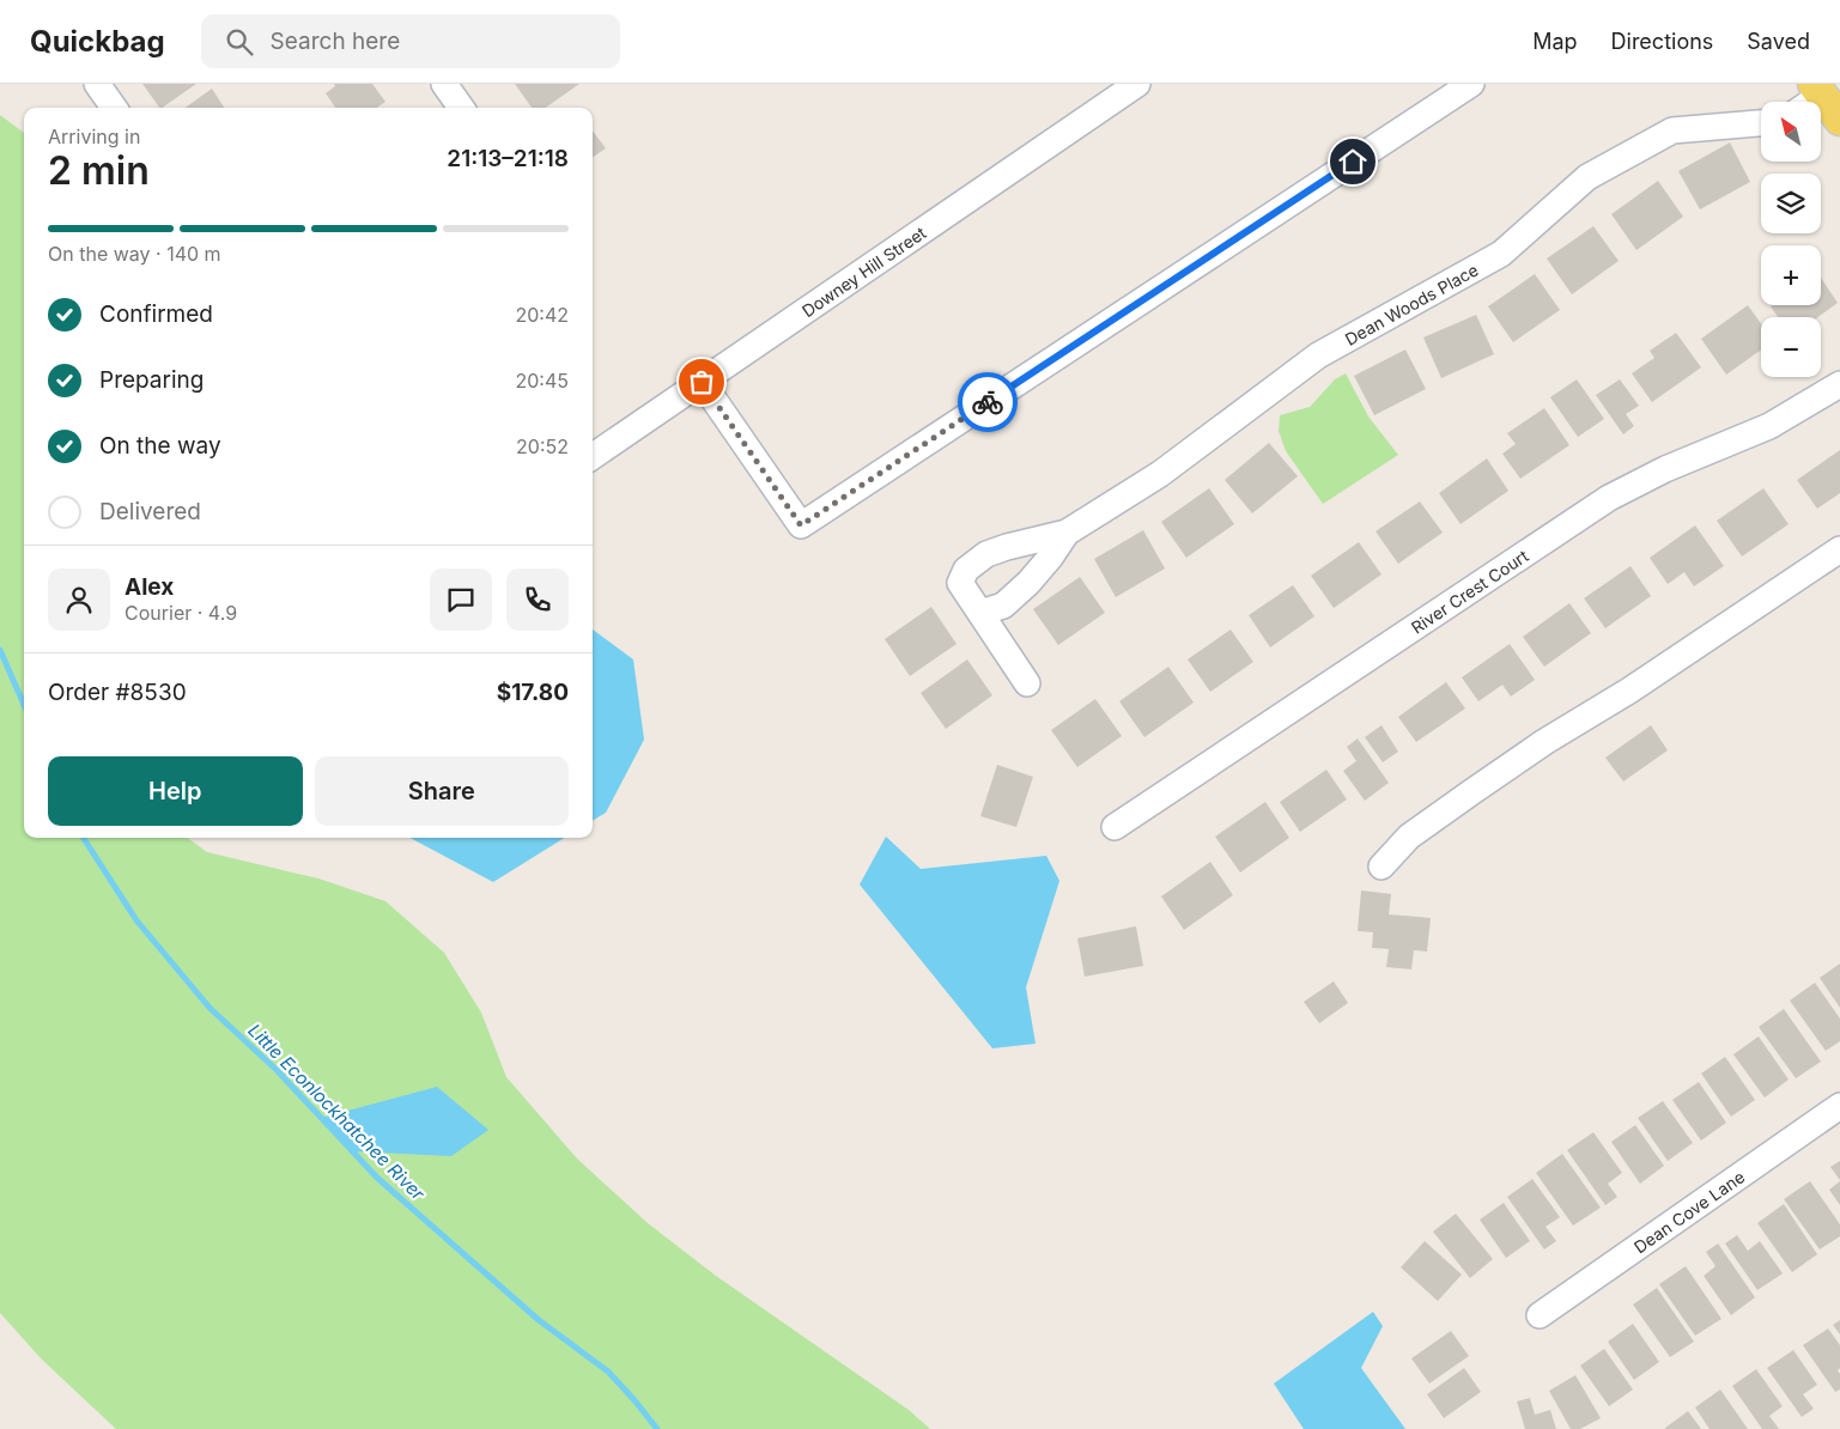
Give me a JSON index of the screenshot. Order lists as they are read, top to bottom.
{
  "streets": {
    "street": [
      "Downey Hill Street",
      "Dean Woods Place",
      "River Crest Court",
      "Dean Cove Lane"
    ]
  },
  "water": ["Little Econlockhatchee River"],
  "north": "top left",
  "page": {
    "header": "Quickbag",
    "search": "Search here",
    "nav": ["Map", "Directions", "Saved"],
    "map_buttons": ["+", "−"],
    "heading": ["2 min", "Arriving in", "21:13–21:18"],
    "panel": [
      "Alex",
      "Courier · 4.9",
      "Order #8530",
      "$17.80"
    ],
    "bar": "On the way · 140 m",
    "list": [
      ["Confirmed", "20:42"],
      ["Preparing", "20:45"],
      ["On the way", "20:52"],
      "Delivered"
    ],
    "buttons": ["Help", "Share"]
  }
}
